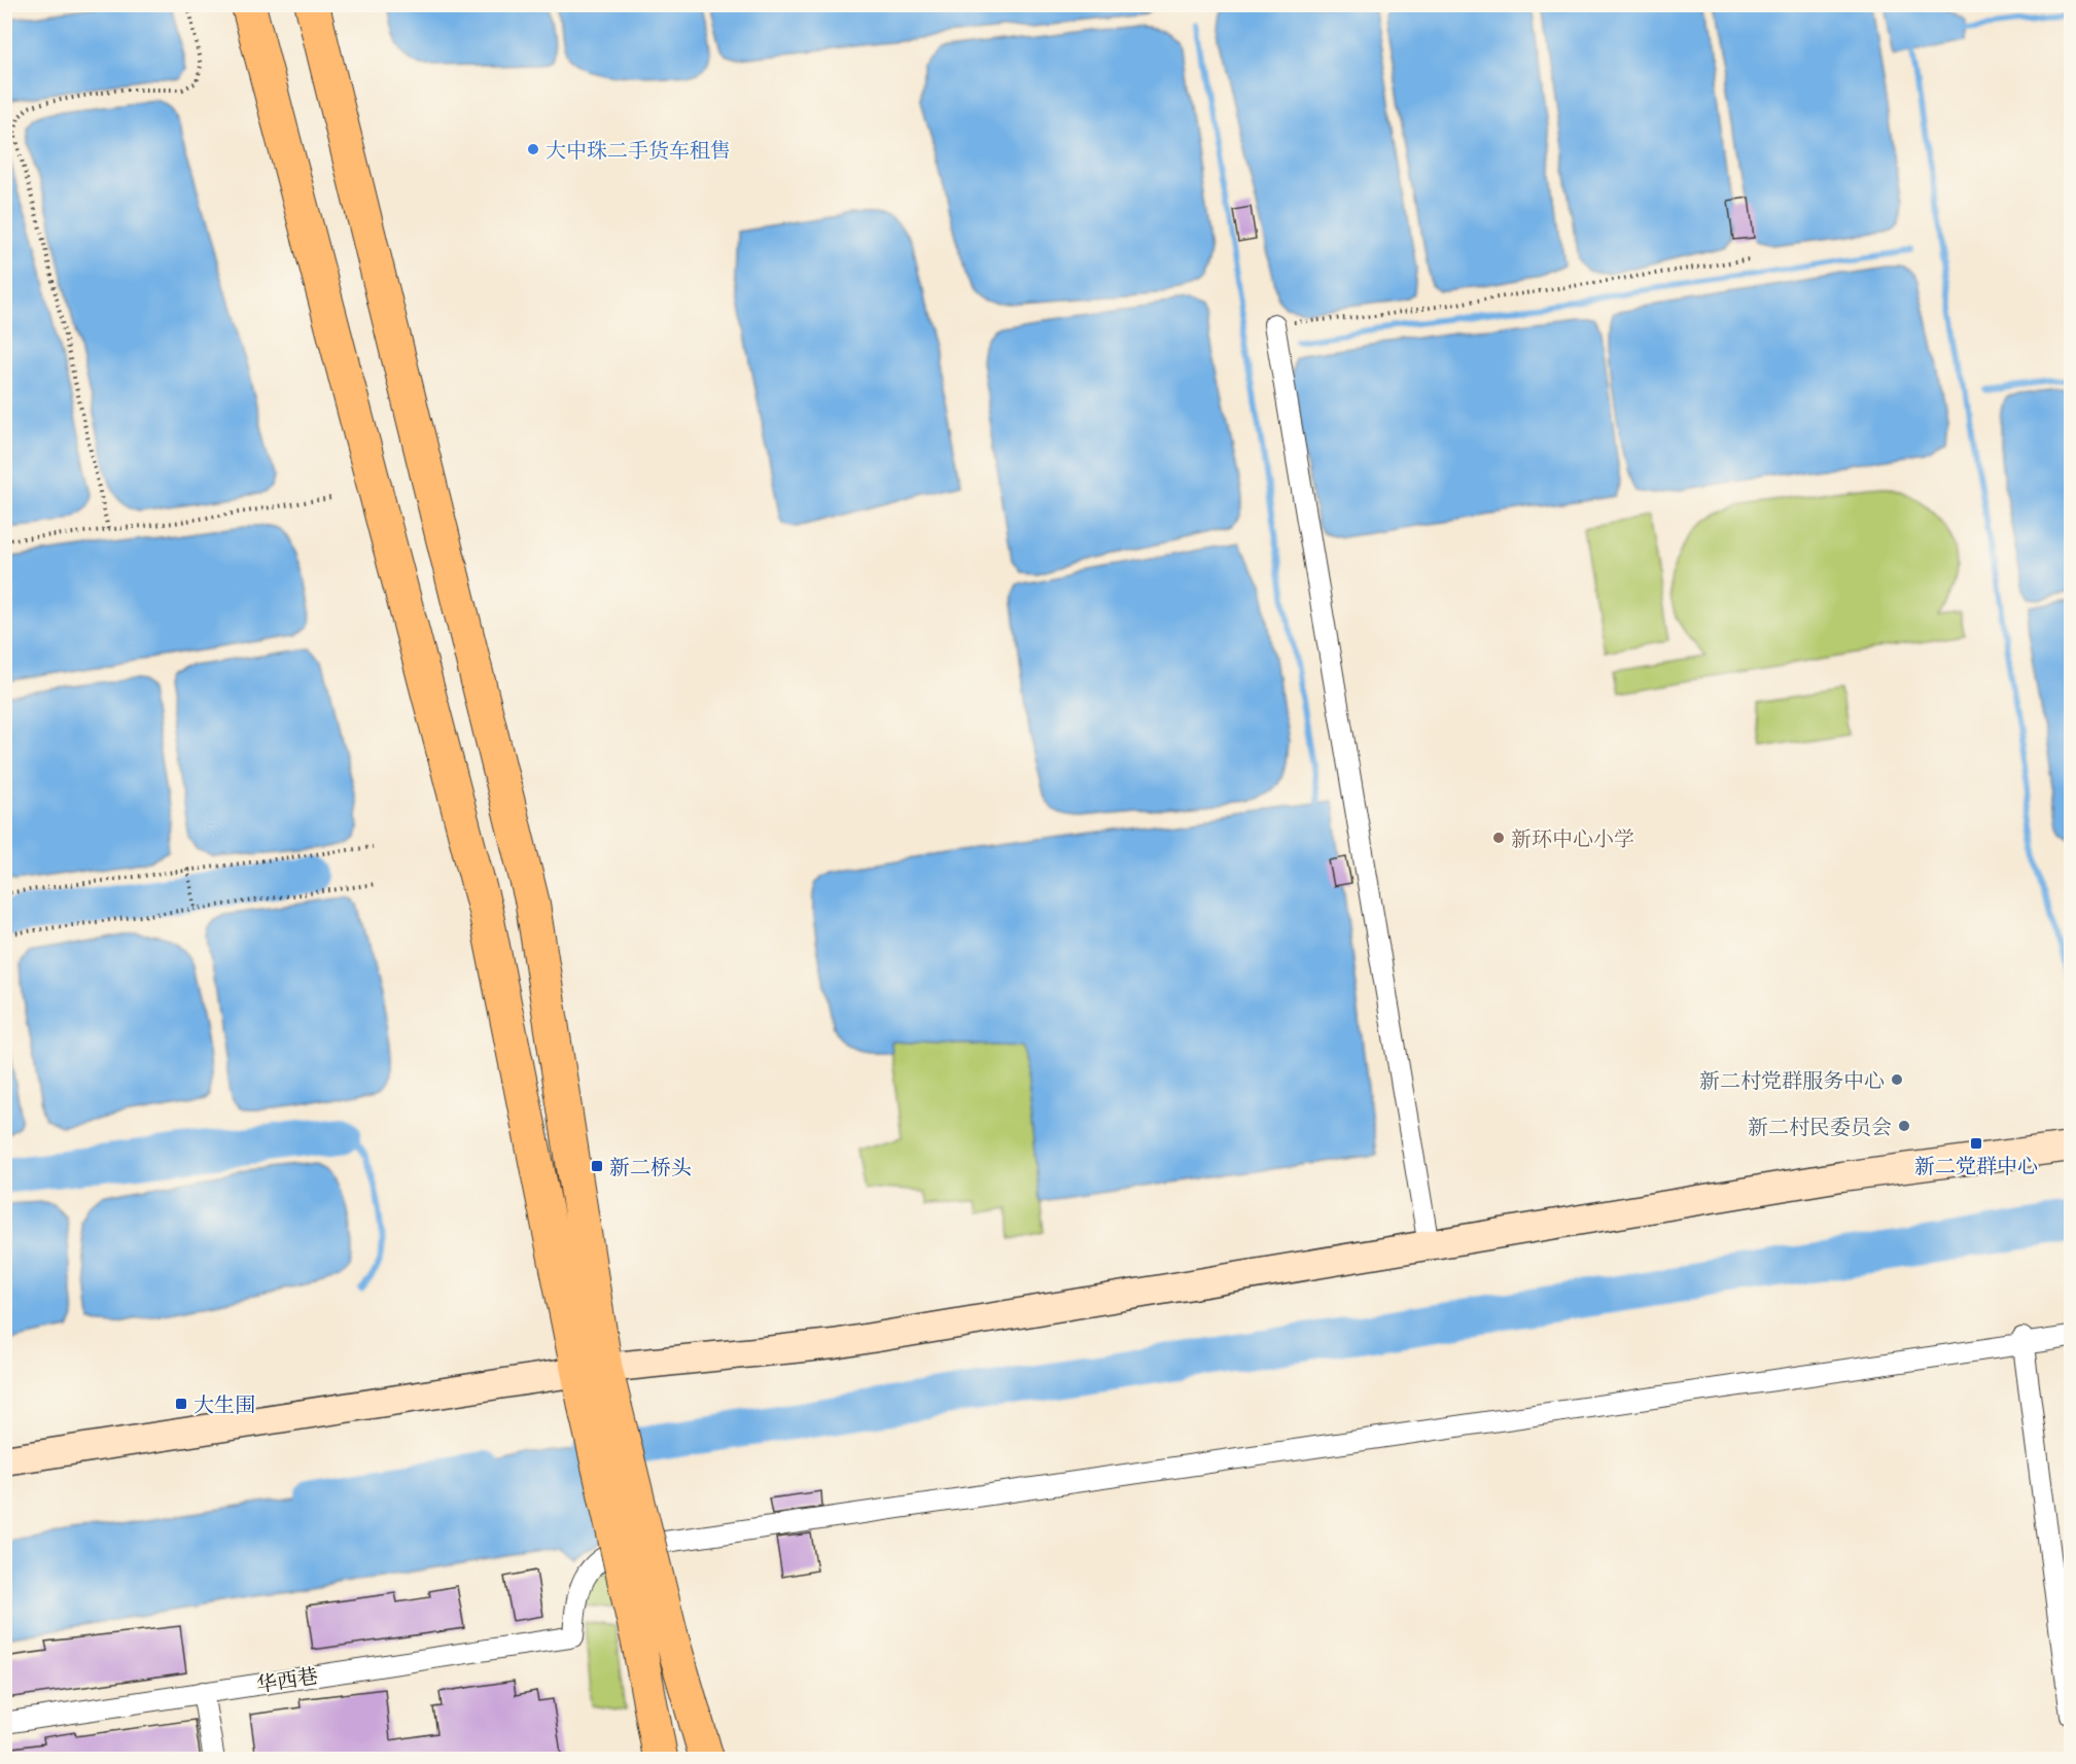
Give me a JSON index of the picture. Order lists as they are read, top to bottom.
{
  "streets": {
    "street": ["华西巷"]
  },
  "places": {
    "other": [
      "大中珠二手货车租售",
      "新环中心小学",
      "新二村党群服务中心",
      "新二村民委员会"
    ],
    "transit": ["新二党群中心", "新二桥头", "大生围"]
  }
}
